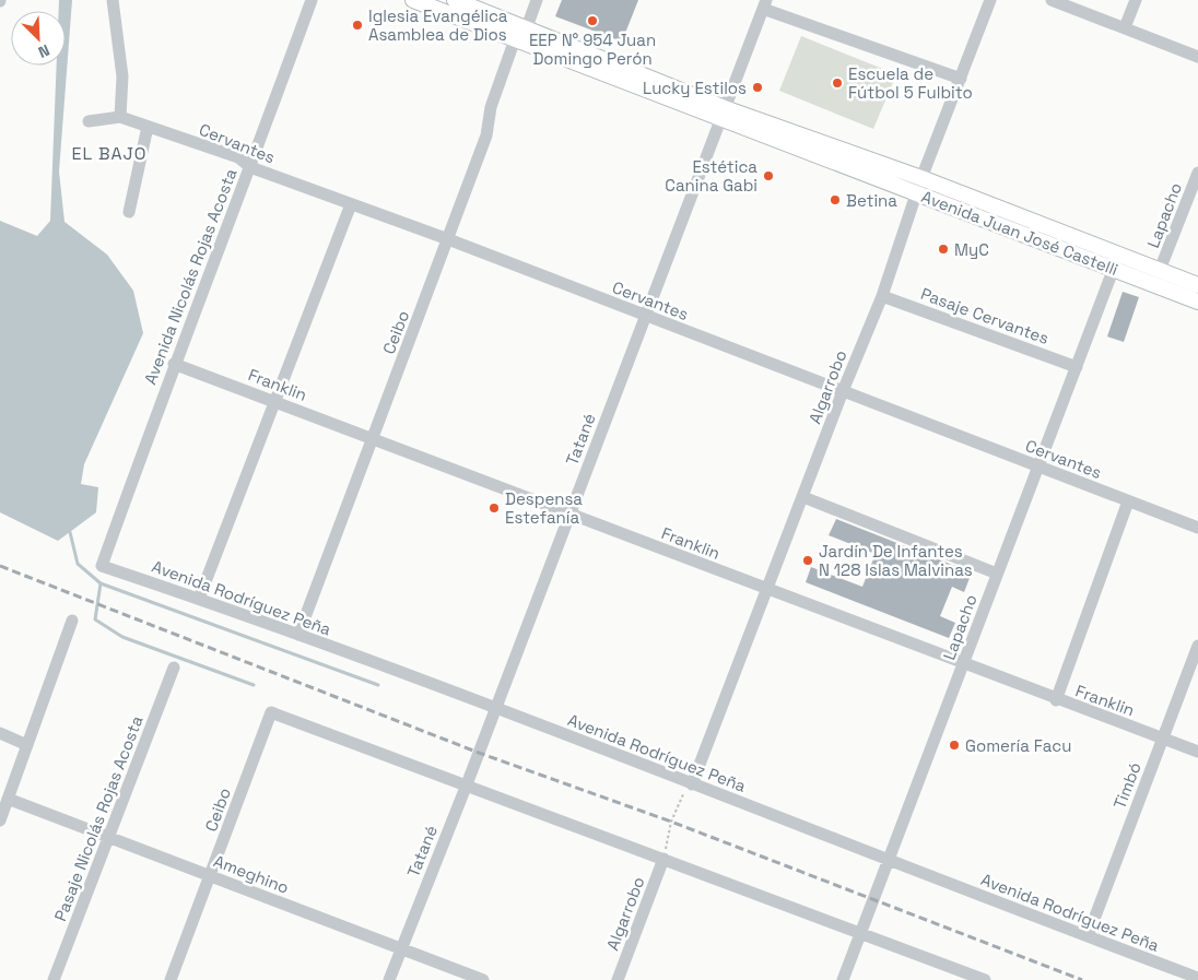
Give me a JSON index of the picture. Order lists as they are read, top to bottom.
{
  "streets": {
    "main road": ["Avenida Juan José Castelli"],
    "street": [
      "Cervantes",
      "Lapacho",
      "Avenida Nicolás Rojas Acosta",
      "Pasaje Cervantes",
      "Ceibo",
      "Franklin",
      "Algarrobo",
      "Tatané",
      "Avenida Rodríguez Peña",
      "Timbó",
      "Pasaje Nicolás Rojas Acosta",
      "Ameghino"
    ]
  },
  "crossings": [
    ["Cervantes", "Lapacho"],
    ["Cervantes", "Avenida Nicolás Rojas Acosta"],
    ["Cervantes", "Ceibo"],
    ["Cervantes", "Algarrobo"],
    ["Cervantes", "Tatané"],
    ["Lapacho", "Avenida Juan José Castelli"],
    ["Lapacho", "Pasaje Cervantes"],
    ["Lapacho", "Franklin"],
    ["Lapacho", "Avenida Rodríguez Peña"],
    ["Avenida Juan José Castelli", "Ceibo"],
    ["Avenida Juan José Castelli", "Algarrobo"],
    ["Avenida Juan José Castelli", "Tatané"],
    ["Avenida Nicolás Rojas Acosta", "Franklin"],
    ["Avenida Nicolás Rojas Acosta", "Avenida Rodríguez Peña"],
    ["Pasaje Cervantes", "Algarrobo"],
    ["Ceibo", "Franklin"],
    ["Ceibo", "Tatané"],
    ["Ceibo", "Avenida Rodríguez Peña"],
    ["Ceibo", "Ameghino"],
    ["Franklin", "Algarrobo"],
    ["Franklin", "Tatané"],
    ["Franklin", "Timbó"],
    ["Algarrobo", "Avenida Rodríguez Peña"],
    ["Tatané", "Avenida Rodríguez Peña"],
    ["Tatané", "Ameghino"],
    ["Avenida Rodríguez Peña", "Timbó"],
    ["Pasaje Nicolás Rojas Acosta", "Ameghino"]
  ],
  "districts": ["EL BAJO"],
  "places": [
    "EEP N° 954 Juan Domingo Perón",
    "Iglesia Evangélica Asamblea de Dios",
    "Escuela de Fútbol 5 Fulbito",
    "Lucky Estilos",
    "Estética Canina Gabi",
    "Betina",
    "MyC",
    "Despensa Estefanía",
    "Jardín De Infantes N 128 Islas Malvinas",
    "Gomería Facu"
  ],
  "north": "bottom right"
}
